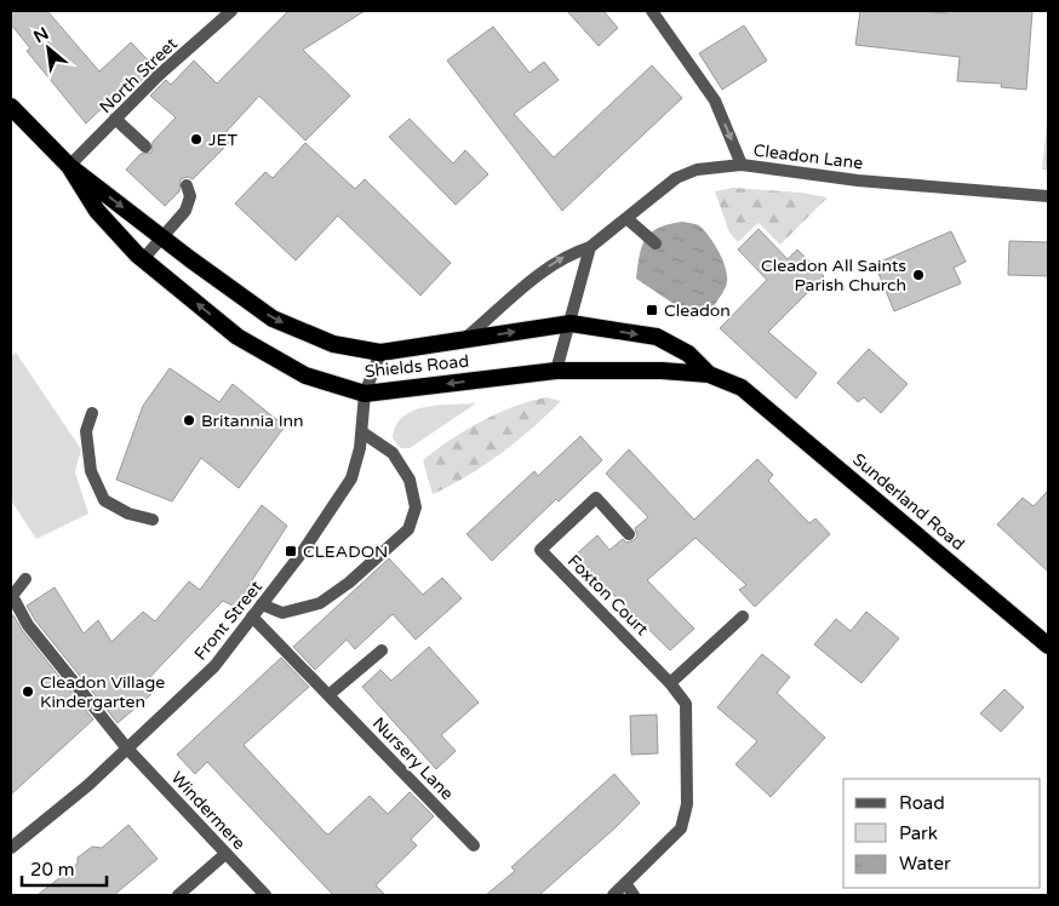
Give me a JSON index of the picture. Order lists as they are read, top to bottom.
{
  "streets": {
    "highway": ["Shields Road", "Sunderland Road"],
    "street": [
      "North Street",
      "Cleadon Lane",
      "Foxton Court",
      "Front Street",
      "Nursery Lane",
      "Windermere"
    ]
  },
  "crossings": [
    ["North Street", "Shields Road"],
    ["Cleadon Lane", "Shields Road"],
    ["Shields Road", "Sunderland Road"],
    ["Shields Road", "Front Street"],
    ["Front Street", "Nursery Lane"],
    ["Front Street", "Windermere"]
  ],
  "places": {
    "other": [
      "JET",
      "Cleadon All Saints Parish Church",
      "Britannia Inn",
      "Cleadon Village Kindergarten"
    ],
    "transit": ["Cleadon", "CLEADON"]
  },
  "legend": ["Road", "Park", "Water"],
  "scale_bar": "20 m",
  "north": "top left"
}
